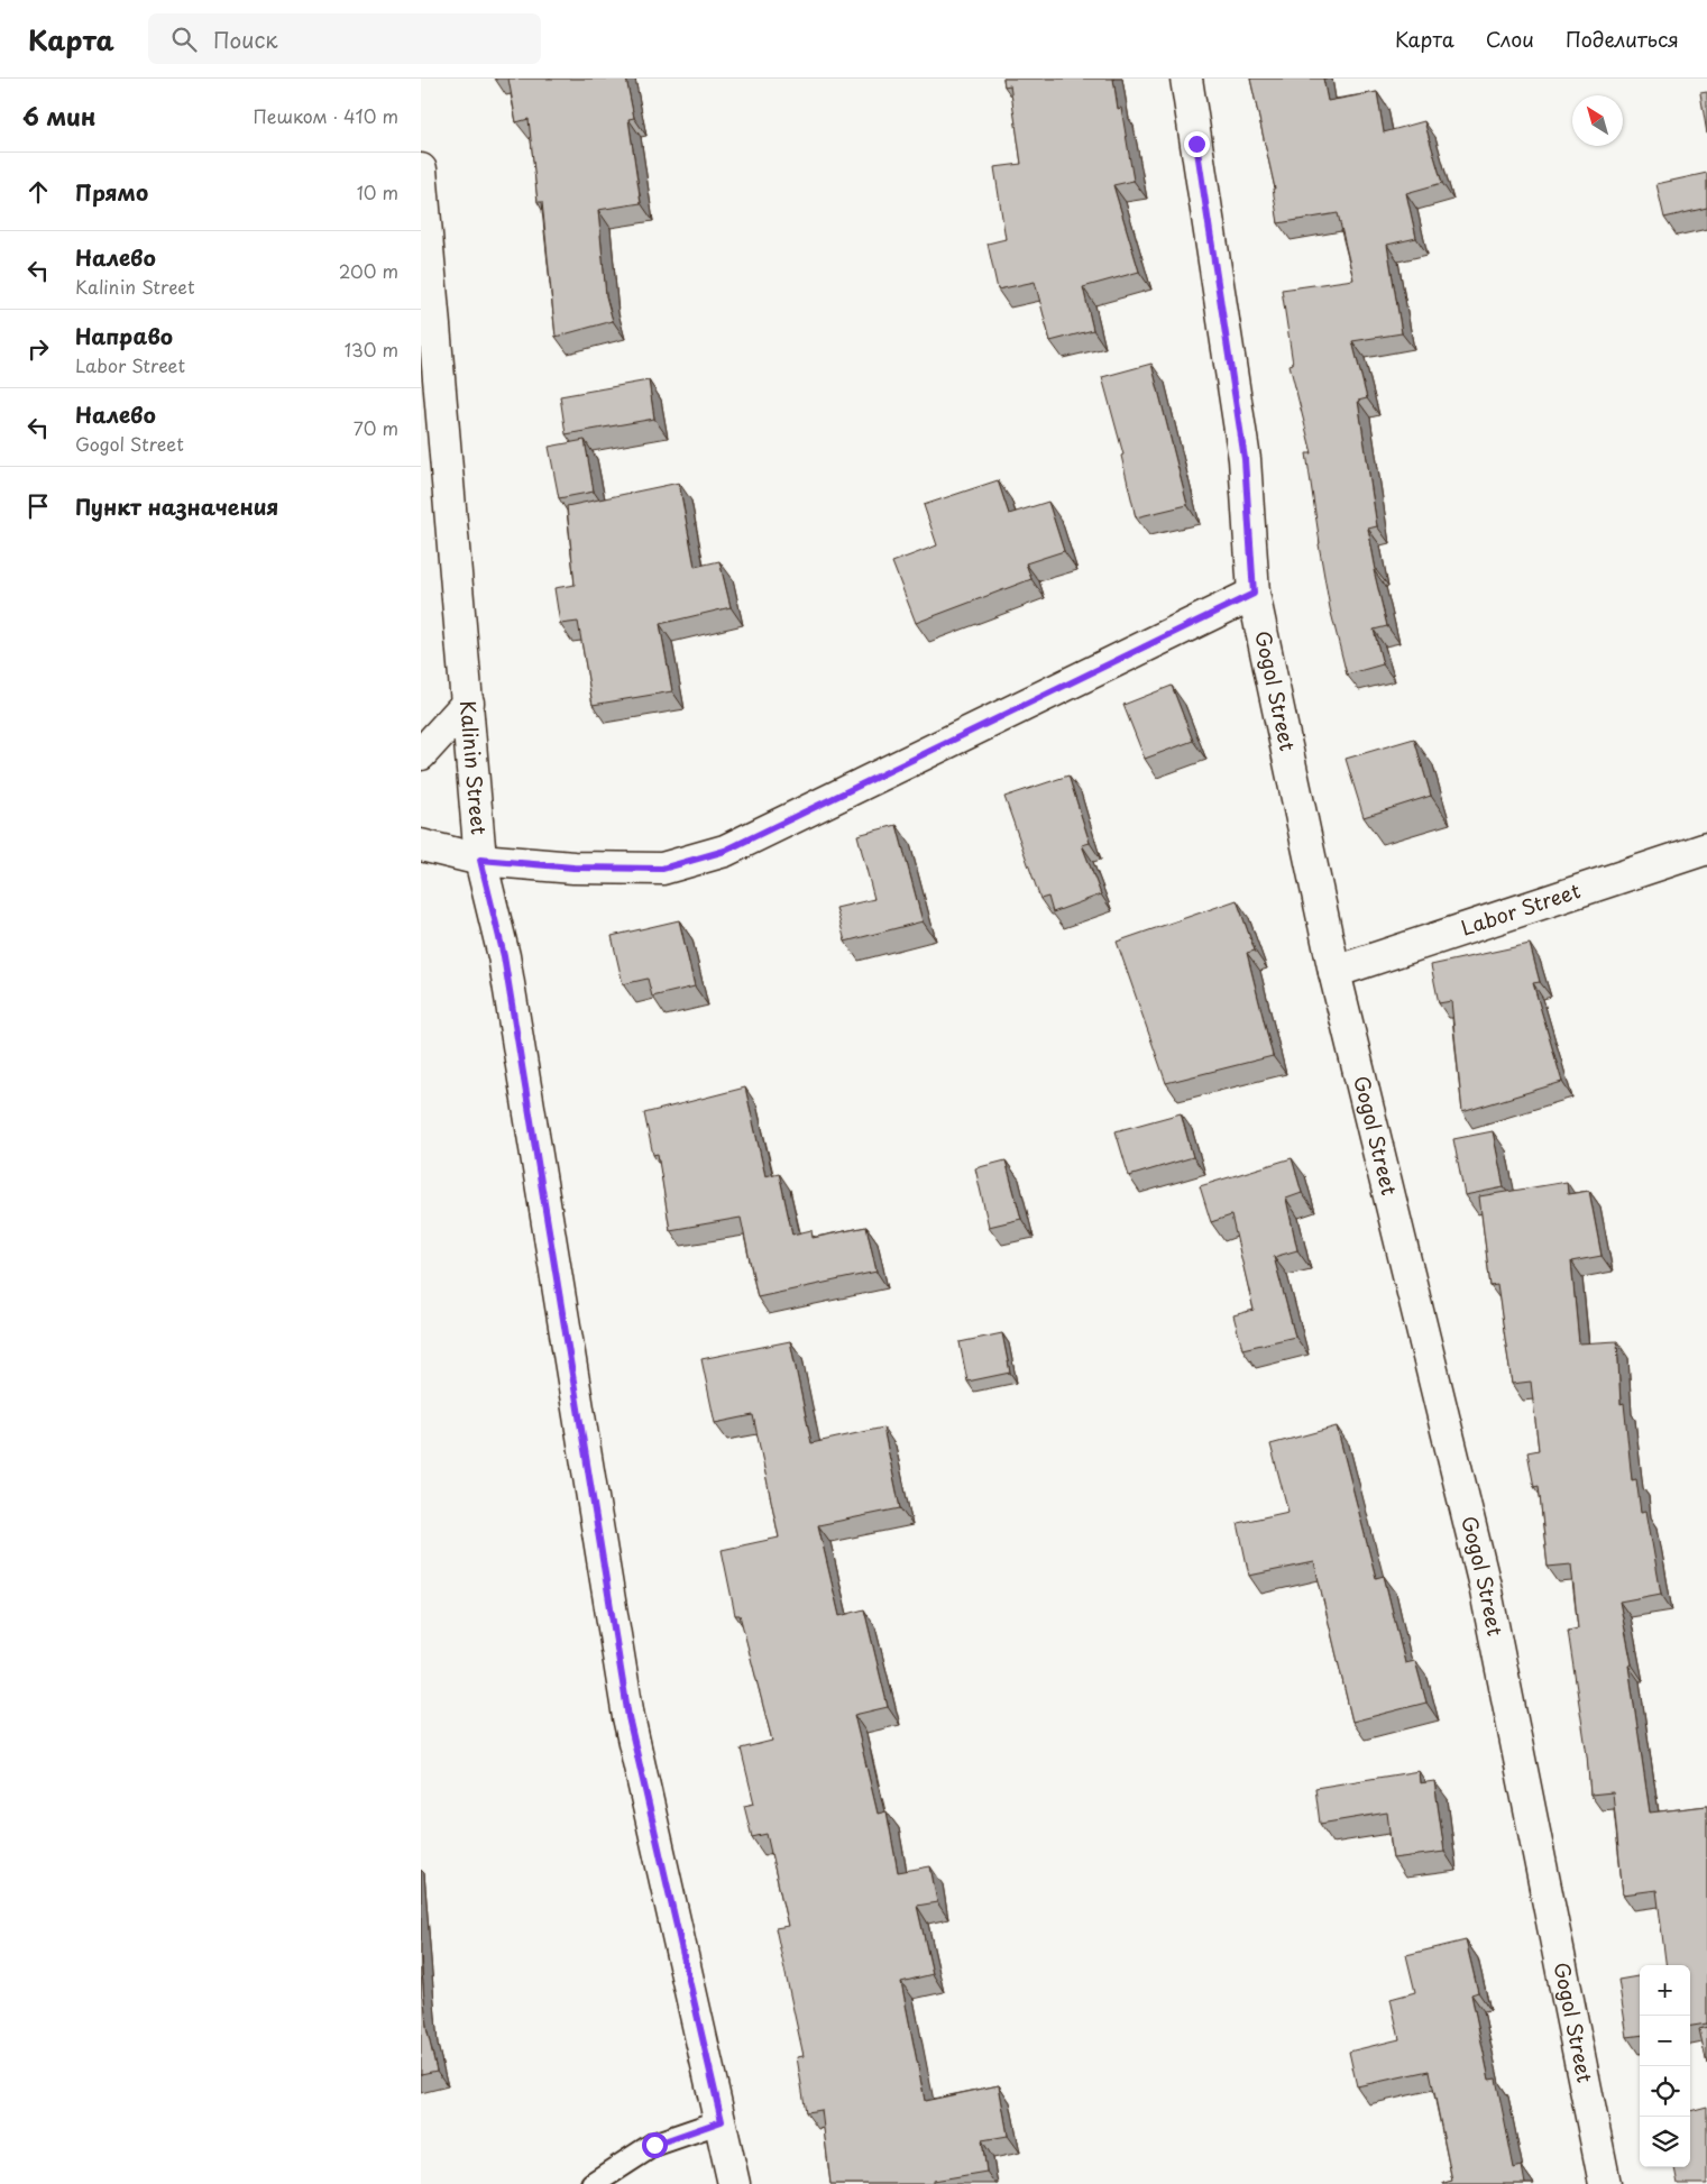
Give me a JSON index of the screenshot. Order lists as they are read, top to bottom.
{
  "streets": {
    "street": ["Gogol Street", "Kalinin Street", "Labor Street"]
  },
  "crossings": [
    ["Gogol Street", "Labor Street"]
  ],
  "north": "top left",
  "page": {
    "header": "Карта",
    "search": "Поиск",
    "nav": ["Карта", "Слои", "Поделиться"],
    "heading": ["6 мин", "Пешком · 410 m"],
    "list": [
      ["Прямо", "10 m"],
      ["Налево", "Kalinin Street", "200 m"],
      ["Направо", "Labor Street", "130 m"],
      ["Налево", "Gogol Street", "70 m"],
      "Пункт назначения"
    ],
    "map_buttons": ["+", "−"]
  }
}
